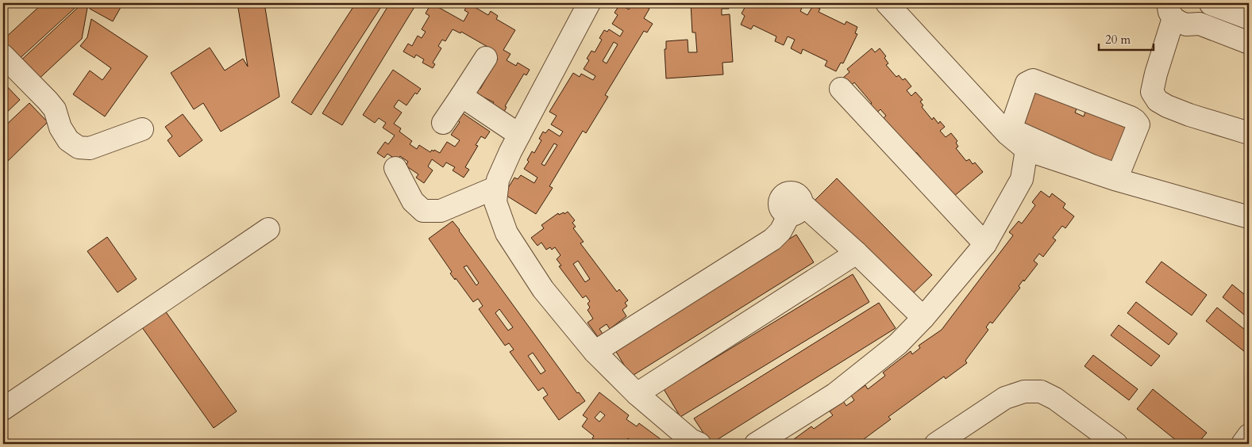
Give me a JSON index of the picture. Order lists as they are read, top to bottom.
{
  "scale_bar": "20 m"
}
